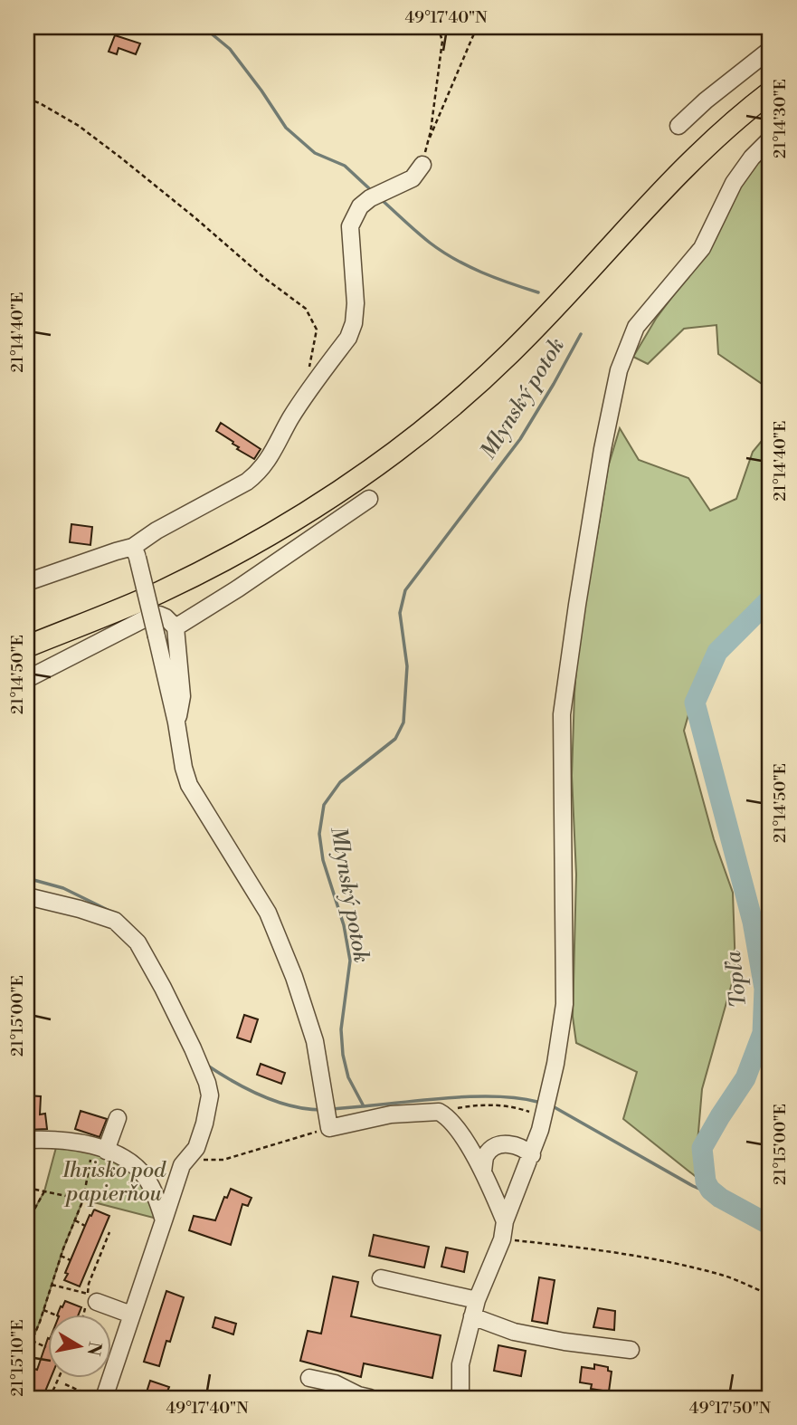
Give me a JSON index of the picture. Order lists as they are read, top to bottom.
{
  "water": ["Mlynský potok", "Topľa"],
  "parks": ["Ihrisko pod papierňou"],
  "north": "right",
  "coordinates": [
    "49°17'40\"N",
    "21°14'30\"E",
    "21°14'40\"E",
    "21°14'50\"E",
    "21°15'00\"E",
    "21°15'10\"E",
    "49°17'50\"N"
  ]
}
